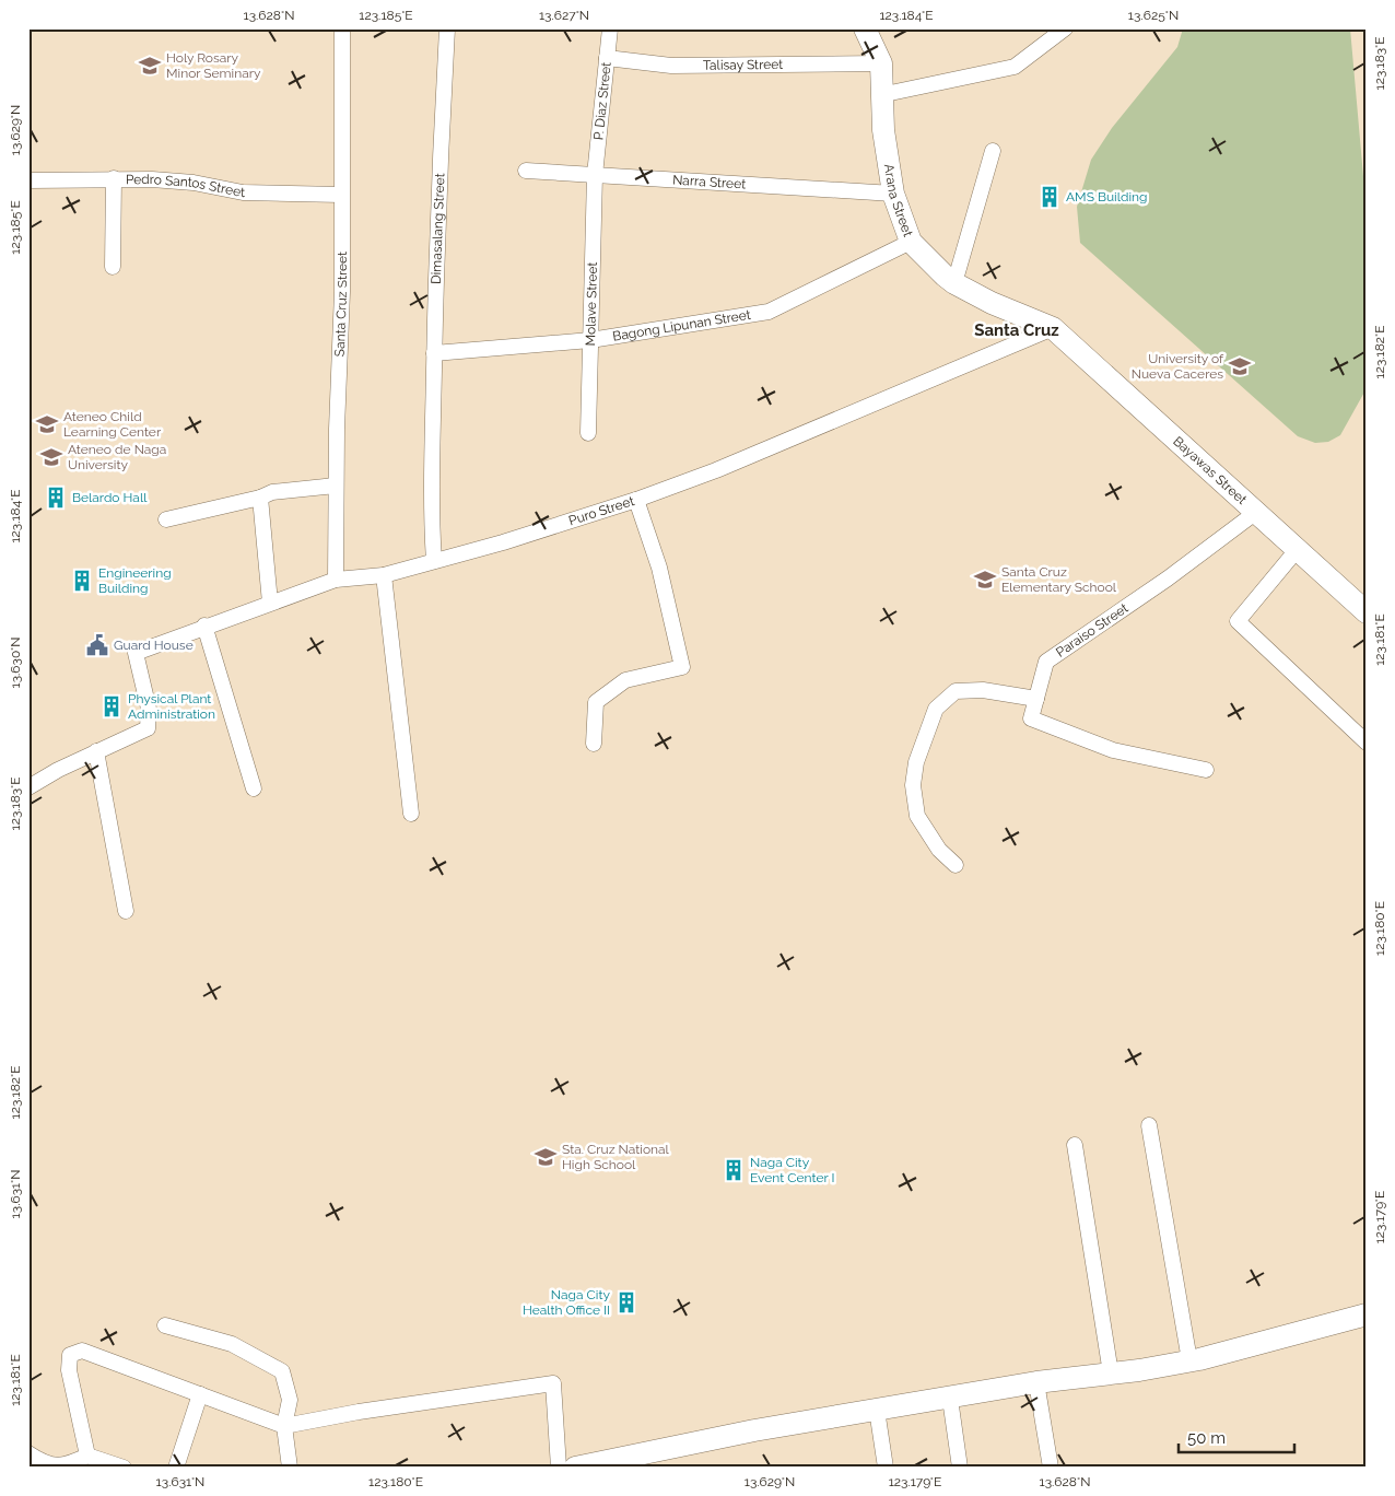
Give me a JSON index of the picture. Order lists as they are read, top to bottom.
{
  "streets": {
    "street": [
      "Talisay Street",
      "P. Diaz Street",
      "Narra Street",
      "Pedro Santos Street",
      "Arana Street",
      "Dimasalang Street",
      "Santa Cruz Street",
      "Molave Street",
      "Bagong Lipunan Street",
      "Bayawas Street",
      "Puro Street",
      "Paraiso Street"
    ]
  },
  "crossings": [
    ["Talisay Street", "P. Diaz Street"],
    ["Talisay Street", "Arana Street"],
    ["P. Diaz Street", "Narra Street"],
    ["P. Diaz Street", "Molave Street"],
    ["Narra Street", "Arana Street"],
    ["Narra Street", "Molave Street"],
    ["Pedro Santos Street", "Santa Cruz Street"],
    ["Arana Street", "Bagong Lipunan Street"],
    ["Arana Street", "Bayawas Street"],
    ["Arana Street", "Puro Street"],
    ["Dimasalang Street", "Bagong Lipunan Street"],
    ["Dimasalang Street", "Puro Street"],
    ["Santa Cruz Street", "Puro Street"],
    ["Molave Street", "Bagong Lipunan Street"],
    ["Bayawas Street", "Puro Street"],
    ["Bayawas Street", "Paraiso Street"]
  ],
  "districts": ["Santa Cruz"],
  "places": {
    "school or university": [
      "Holy Rosary Minor Seminary",
      "University of Nueva Caceres",
      "Ateneo Child Learning Center",
      "Ateneo de Naga University",
      "Santa Cruz Elementary School",
      "Sta. Cruz National High School"
    ],
    "building": [
      "AMS Building",
      "Belardo Hall",
      "Engineering Building",
      "Physical Plant Administration",
      "Naga City Event Center I",
      "Naga City Health Office II"
    ],
    "public building": ["Guard House"]
  },
  "scale_bar": "50 m",
  "coordinates": [
    "13.628°N",
    "123.185°E",
    "13.627°N",
    "123.184°E",
    "13.625°N",
    "123.183°E",
    "13.629°N",
    "123.182°E",
    "123.181°E",
    "13.630°N",
    "123.180°E",
    "13.631°N",
    "123.179°E"
  ]
}
